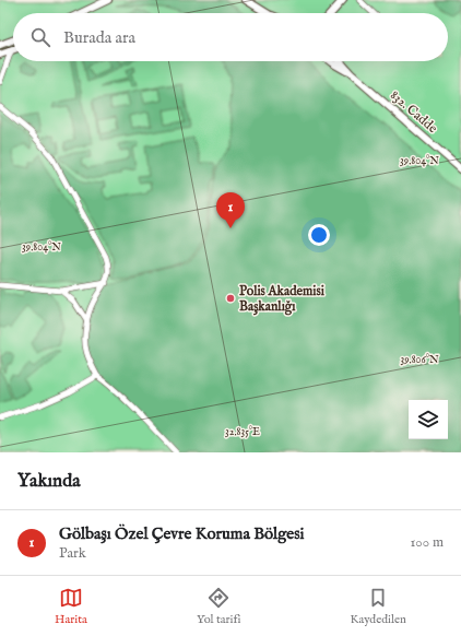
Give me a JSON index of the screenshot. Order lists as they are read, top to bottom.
{
  "streets": {
    "street": ["832. Cadde"]
  },
  "places": ["Polis Akademisi Başkanlığı"],
  "page": {
    "search": "Burada ara",
    "pins": "1",
    "heading": "Yakında",
    "list": [
      {
        "mark": "1",
        "name": "Gölbaşı Özel Çevre Koruma Bölgesi",
        "note": "Park",
        "value": "100 m"
      }
    ],
    "nav": ["Harita", "Yol tarifi", "Kaydedilen"]
  },
  "coordinates": ["39.804°N", "39.806°N", "32.835°E"]
}
